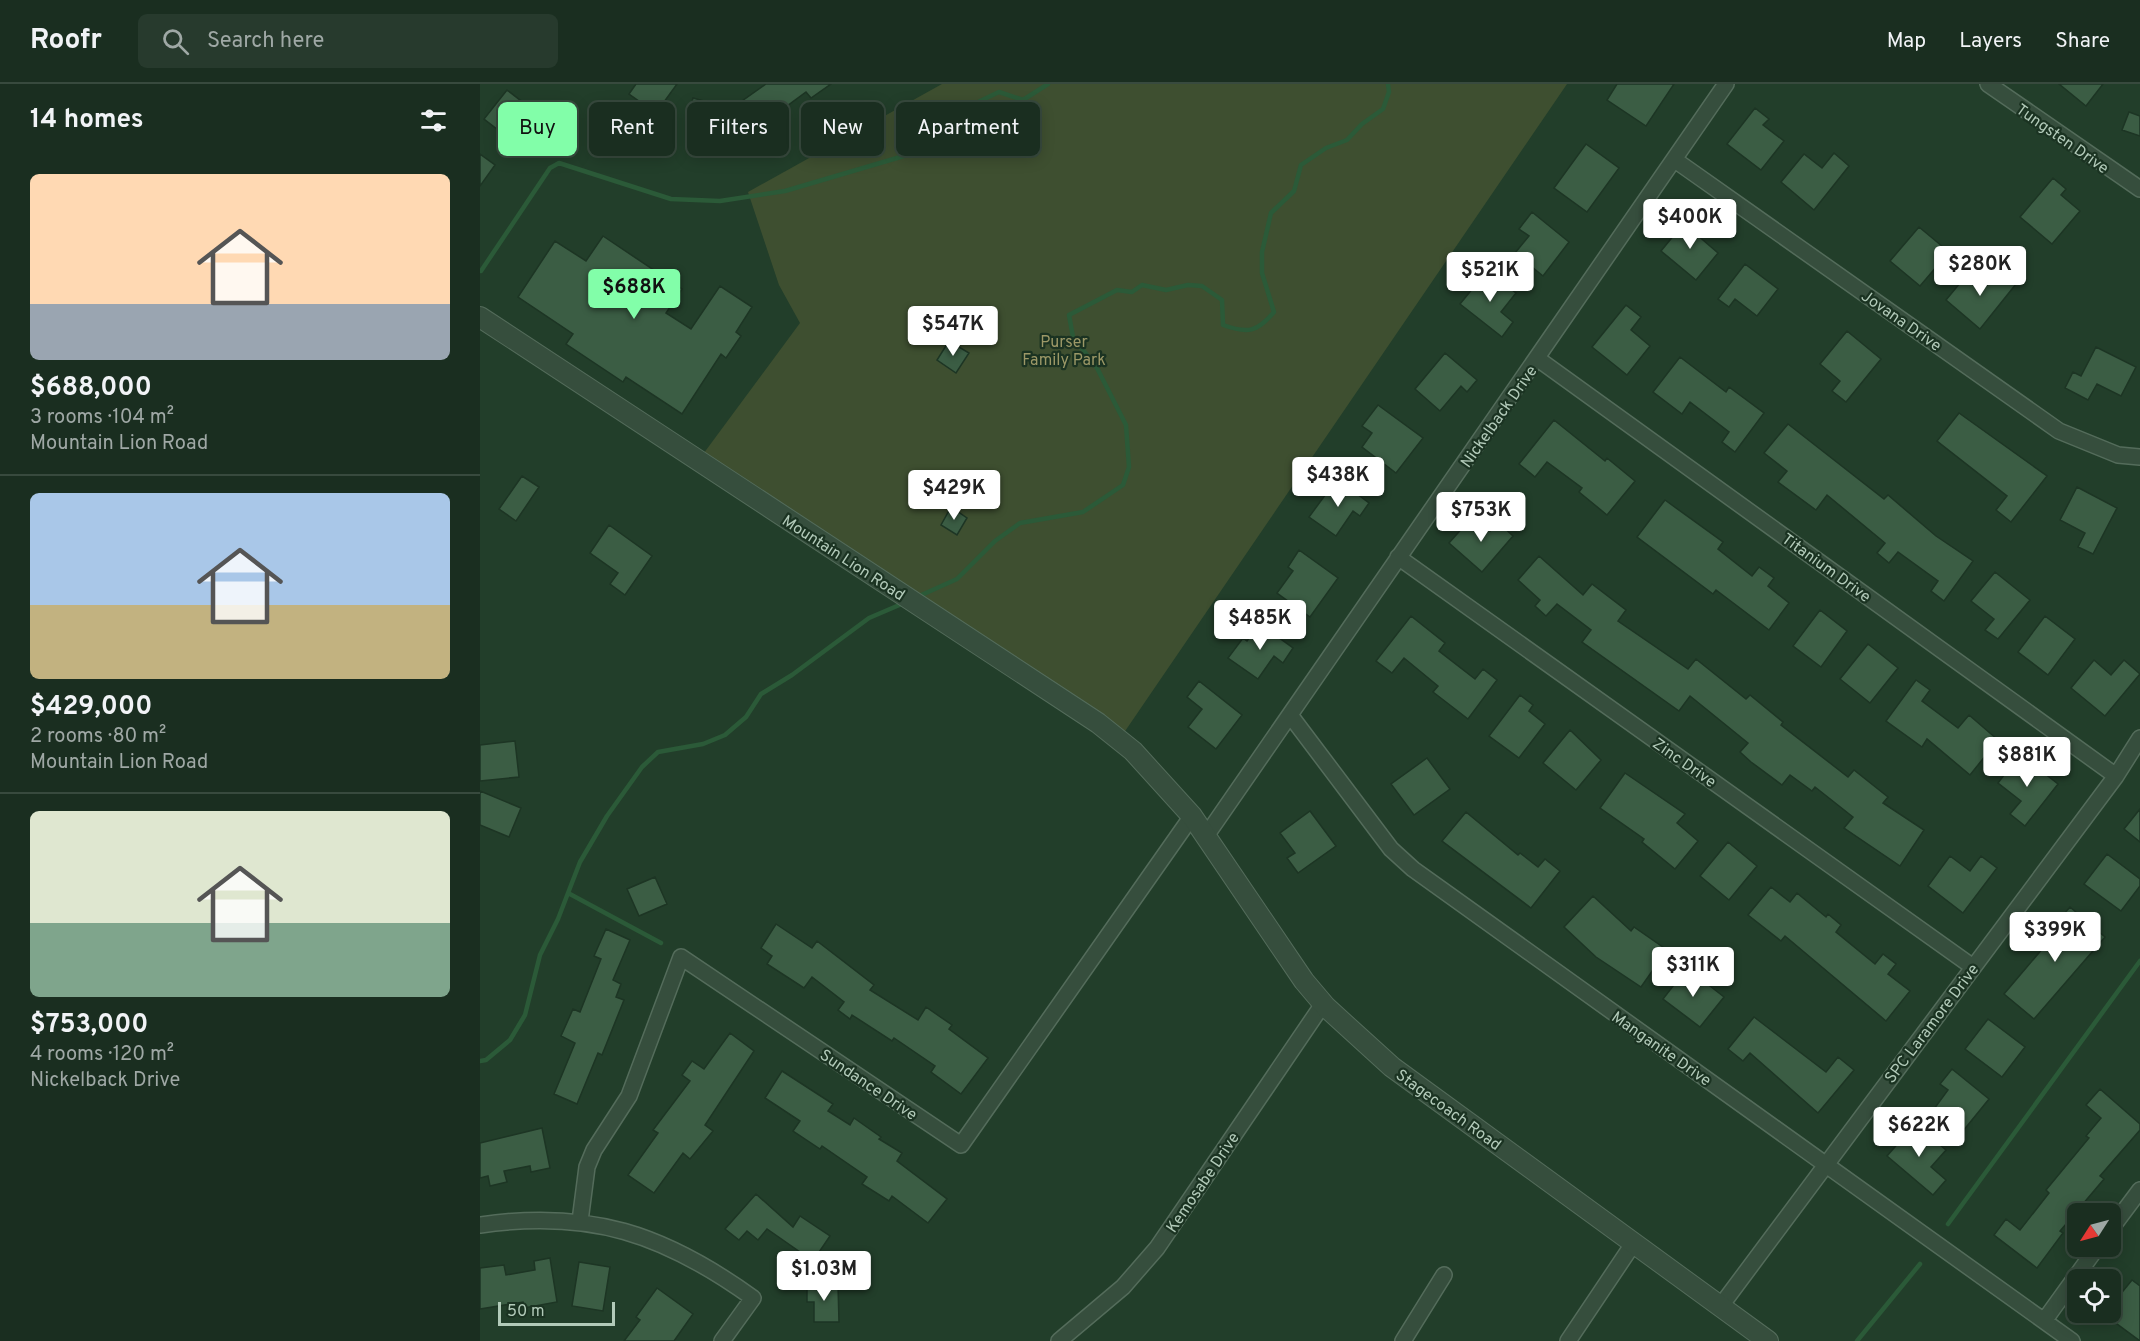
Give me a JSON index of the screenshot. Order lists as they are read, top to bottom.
{
  "streets": {
    "street": [
      "Tungsten Drive",
      "Jovana Drive",
      "Nickelback Drive",
      "Mountain Lion Road",
      "Titanium Drive",
      "Zinc Drive",
      "SPC Laramore Drive",
      "Manganite Drive",
      "Sundance Drive",
      "Stagecoach Road",
      "Kemosabe Drive"
    ]
  },
  "crossings": [
    ["Jovana Drive", "Nickelback Drive"],
    ["Nickelback Drive", "Titanium Drive"],
    ["Nickelback Drive", "Zinc Drive"],
    ["Nickelback Drive", "Manganite Drive"],
    ["Nickelback Drive", "Stagecoach Road"],
    ["Mountain Lion Road", "Sundance Drive"],
    ["Mountain Lion Road", "Stagecoach Road"],
    ["Titanium Drive", "SPC Laramore Drive"],
    ["Zinc Drive", "SPC Laramore Drive"],
    ["SPC Laramore Drive", "Manganite Drive"],
    ["SPC Laramore Drive", "Stagecoach Road"],
    ["Sundance Drive", "Stagecoach Road"],
    ["Stagecoach Road", "Kemosabe Drive"]
  ],
  "parks": ["Purser Family Park"],
  "scale_bar": "50 m",
  "north": "bottom left",
  "page": {
    "header": "Roofr",
    "search": "Search here",
    "nav": ["Map", "Layers", "Share"],
    "heading": "14 homes",
    "chip": [
      "Buy",
      "Rent",
      "Filters",
      "New",
      "Apartment"
    ],
    "list": [
      {
        "name": "$688,000",
        "note": "3 rooms · 104 m² · Mountain Lion Road"
      },
      {
        "name": "$429,000",
        "note": "2 rooms · 80 m² · Mountain Lion Road"
      },
      {
        "name": "$753,000",
        "note": "4 rooms · 120 m² · Nickelback Drive"
      }
    ],
    "price": [
      "$400K",
      "$280K",
      "$521K",
      "$688K",
      "$547K",
      "$438K",
      "$429K",
      "$753K",
      "$485K",
      "$881K",
      "$399K",
      "$311K",
      "$622K",
      "$1.03M"
    ],
    "scale": "50 m"
  }
}
